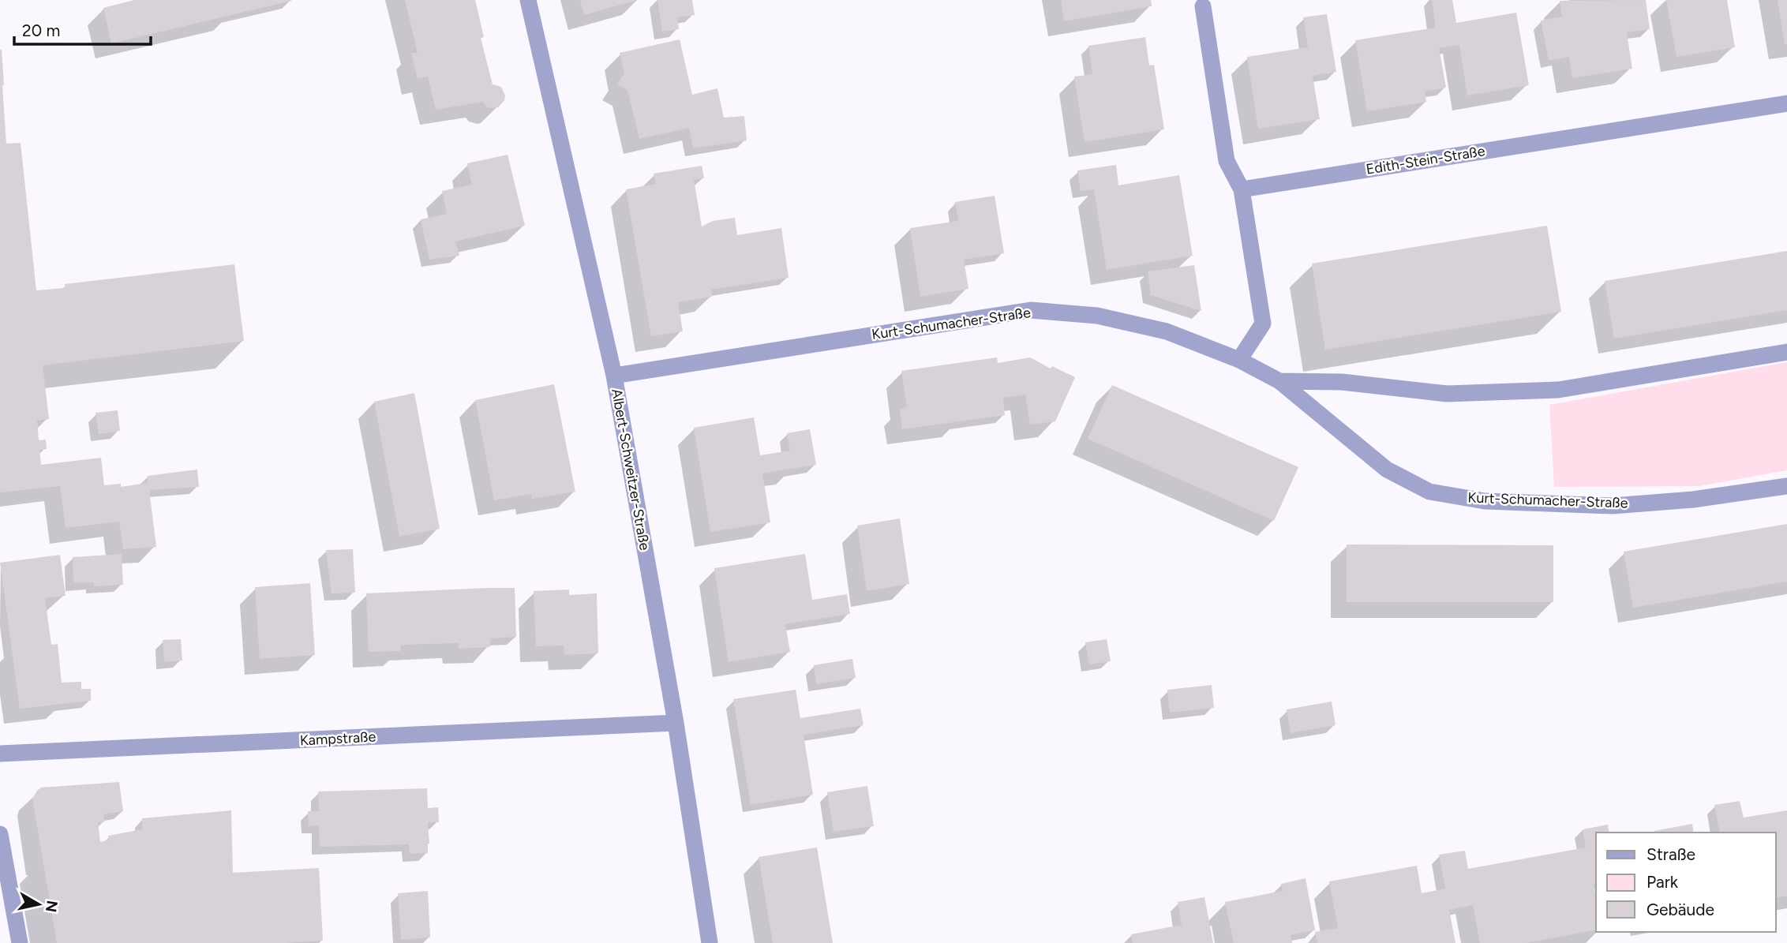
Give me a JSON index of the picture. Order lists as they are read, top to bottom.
{
  "streets": {
    "street": [
      "Edith-Stein-Straße",
      "Kurt-Schumacher-Straße",
      "Albert-Schweitzer-Straße",
      "Kampstraße"
    ]
  },
  "crossings": [
    ["Kurt-Schumacher-Straße", "Albert-Schweitzer-Straße"],
    ["Albert-Schweitzer-Straße", "Kampstraße"]
  ],
  "legend": ["Straße", "Park", "Gebäude"],
  "scale_bar": "20 m",
  "north": "right"
}
